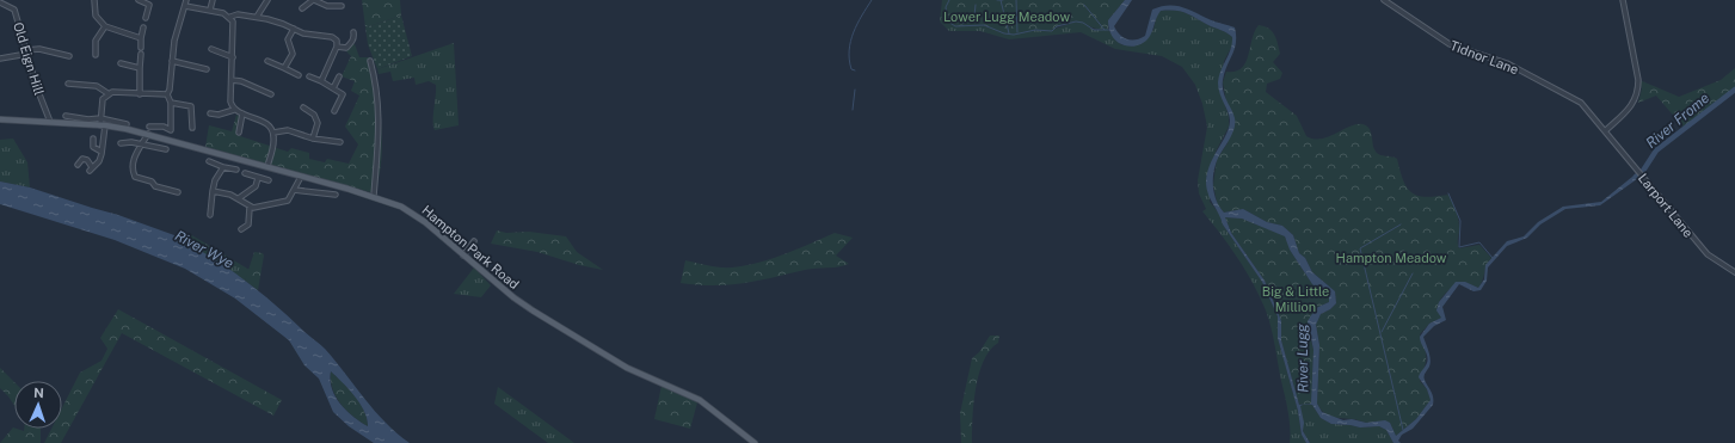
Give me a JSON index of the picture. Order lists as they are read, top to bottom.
{
  "streets": {
    "main road": ["Hampton Park Road"],
    "street": ["Tidnor Lane", "Old Eign Hill", "Larport Lane"]
  },
  "crossings": [
    ["Tidnor Lane", "Larport Lane"],
    ["Old Eign Hill", "Hampton Park Road"]
  ],
  "water": ["River Frome", "River Wye", "River Lugg"],
  "parks": ["Lower Lugg Meadow", "Hampton Meadow", "Big & Little Million"],
  "north": "top"
}
